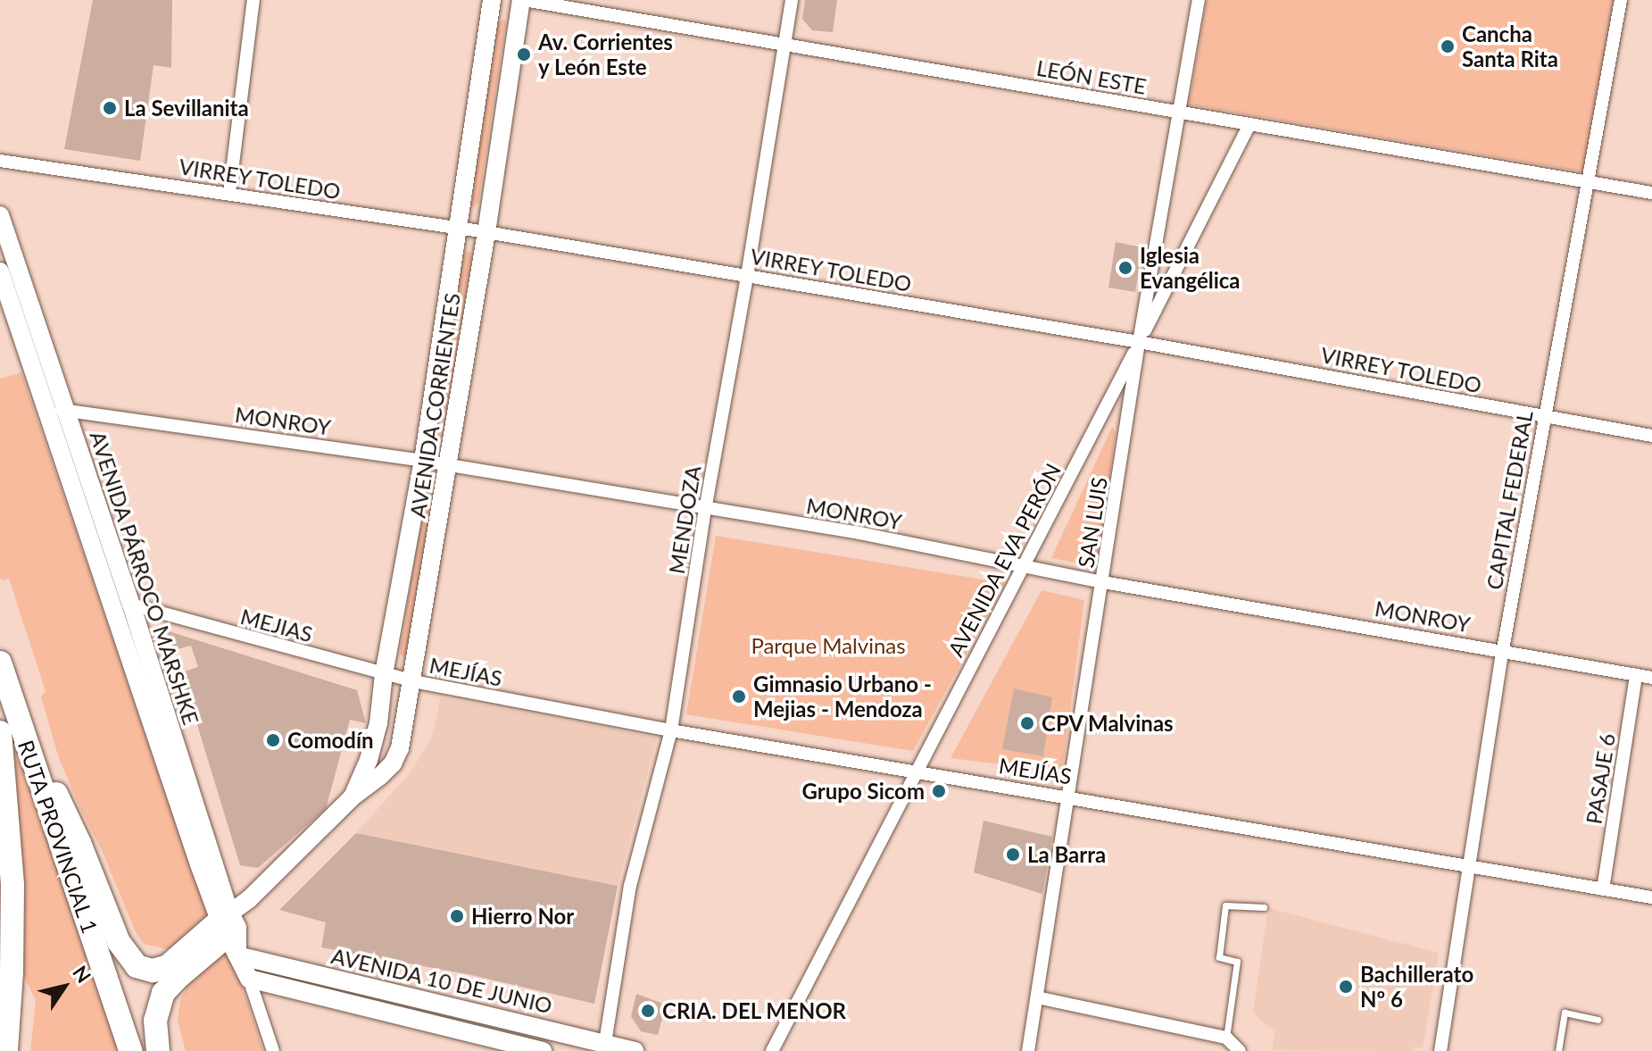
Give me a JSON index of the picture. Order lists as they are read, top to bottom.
{
  "streets": {
    "highway": ["RUTA PROVINCIAL 1"],
    "street": [
      "LEÓN ESTE",
      "VIRREY TOLEDO",
      "AVENIDA CORRIENTES",
      "MONROY",
      "CAPITAL FEDERAL",
      "MENDOZA",
      "SAN LUIS",
      "AVENIDA EVA PERÓN",
      "AVENIDA PÁRROCO MARSHKE",
      "MEJIAS",
      "MEJÍAS",
      "PASAJE 6",
      "AVENIDA 10 DE JUNIO"
    ]
  },
  "crossings": [
    ["LEÓN ESTE", "AVENIDA CORRIENTES"],
    ["LEÓN ESTE", "CAPITAL FEDERAL"],
    ["LEÓN ESTE", "MENDOZA"],
    ["LEÓN ESTE", "SAN LUIS"],
    ["LEÓN ESTE", "AVENIDA EVA PERÓN"],
    ["VIRREY TOLEDO", "AVENIDA CORRIENTES"],
    ["VIRREY TOLEDO", "CAPITAL FEDERAL"],
    ["VIRREY TOLEDO", "MENDOZA"],
    ["VIRREY TOLEDO", "SAN LUIS"],
    ["VIRREY TOLEDO", "AVENIDA EVA PERÓN"],
    ["AVENIDA CORRIENTES", "MONROY"],
    ["AVENIDA CORRIENTES", "AVENIDA PÁRROCO MARSHKE"],
    ["AVENIDA CORRIENTES", "MEJIAS"],
    ["AVENIDA CORRIENTES", "MEJÍAS"],
    ["AVENIDA CORRIENTES", "AVENIDA 10 DE JUNIO"],
    ["MONROY", "CAPITAL FEDERAL"],
    ["MONROY", "MENDOZA"],
    ["MONROY", "SAN LUIS"],
    ["MONROY", "AVENIDA EVA PERÓN"],
    ["MONROY", "AVENIDA PÁRROCO MARSHKE"],
    ["MONROY", "PASAJE 6"],
    ["CAPITAL FEDERAL", "MEJÍAS"],
    ["MENDOZA", "MEJÍAS"],
    ["MENDOZA", "AVENIDA 10 DE JUNIO"],
    ["SAN LUIS", "AVENIDA EVA PERÓN"],
    ["SAN LUIS", "MEJÍAS"],
    ["AVENIDA EVA PERÓN", "MEJÍAS"],
    ["AVENIDA PÁRROCO MARSHKE", "MEJIAS"],
    ["AVENIDA PÁRROCO MARSHKE", "AVENIDA 10 DE JUNIO"],
    ["MEJIAS", "MEJÍAS"],
    ["MEJÍAS", "PASAJE 6"]
  ],
  "parks": ["Parque Malvinas"],
  "places": [
    "Cancha Santa Rita",
    "Av. Corrientes y León Este",
    "La Sevillanita",
    "Iglesia Evangélica",
    "Gimnasio Urbano - Mejias - Mendoza",
    "CPV Malvinas",
    "Comodín",
    "Grupo Sicom",
    "La Barra",
    "Hierro Nor",
    "Bachillerato Nº 6",
    "CRIA. DEL MENOR"
  ],
  "north": "top right"
}
